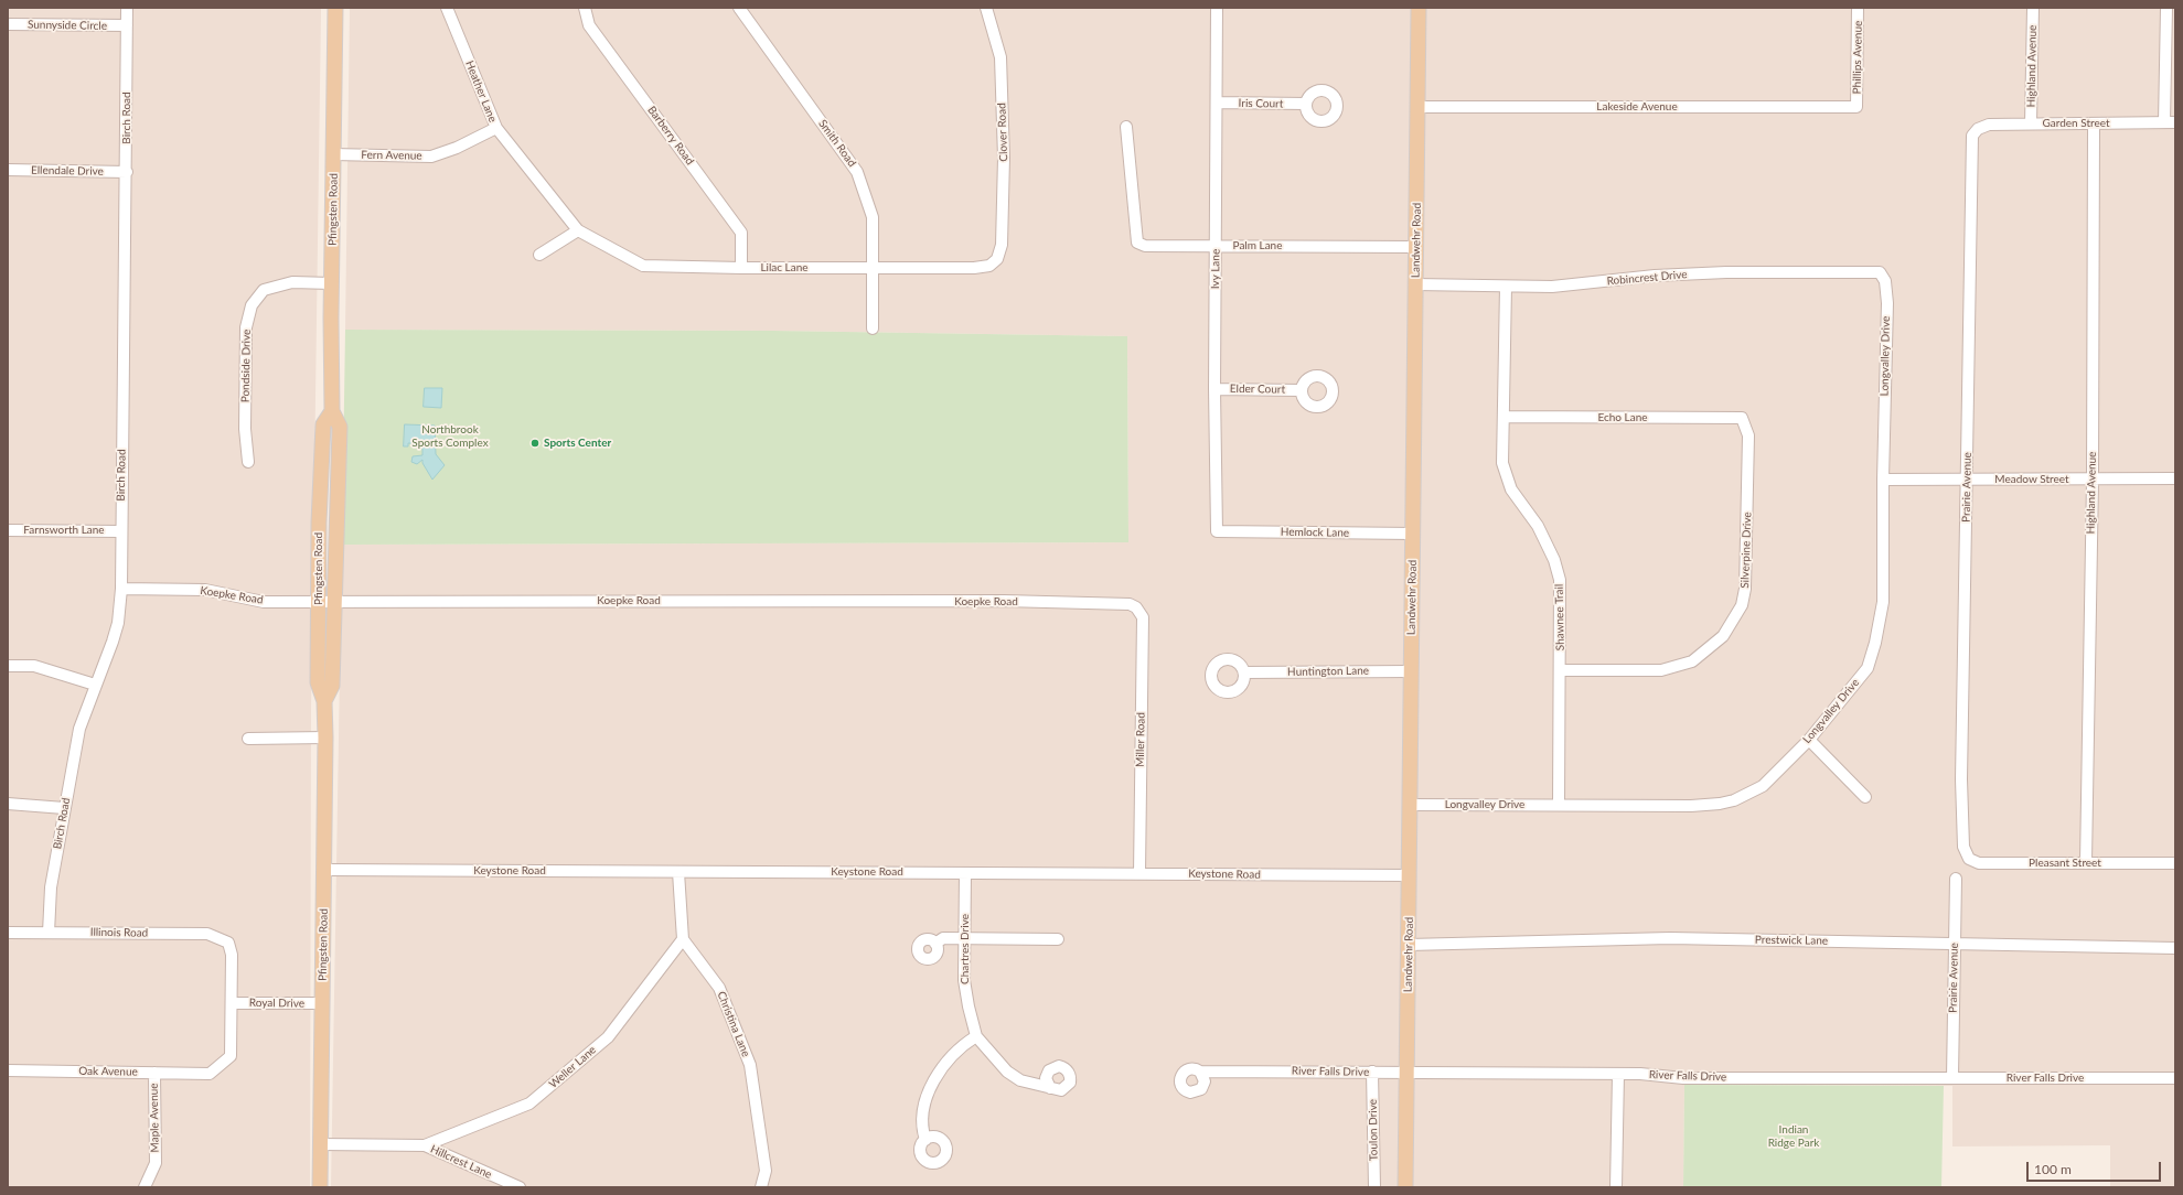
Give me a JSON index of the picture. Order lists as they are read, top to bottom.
{
  "streets": {
    "main road": ["Pfingsten Road", "Landwehr Road"],
    "street": [
      "Sunnyside Circle",
      "Phillips Avenue",
      "Highland Avenue",
      "Heather Lane",
      "Iris Court",
      "Lakeside Avenue",
      "Birch Road",
      "Garden Street",
      "Clover Road",
      "Barberry Road",
      "Smith Road",
      "Fern Avenue",
      "Ellendale Drive",
      "Palm Lane",
      "Lilac Lane",
      "Ivy Lane",
      "Robincrest Drive",
      "Longvalley Drive",
      "Pondside Drive",
      "Elder Court",
      "Echo Lane",
      "Meadow Street",
      "Prairie Avenue",
      "Farnsworth Lane",
      "Hemlock Lane",
      "Silverpine Drive",
      "Koepke Road",
      "Shawnee Trail",
      "Huntington Lane",
      "Miller Road",
      "Pleasant Street",
      "Keystone Road",
      "Illinois Road",
      "Prestwick Lane",
      "Chartres Drive",
      "Royal Drive",
      "Christina Lane",
      "Weller Lane",
      "Oak Avenue",
      "River Falls Drive",
      "Maple Avenue",
      "Toulon Drive",
      "Hillcrest Lane"
    ]
  },
  "crossings": [
    ["Sunnyside Circle", "Birch Road"],
    ["Phillips Avenue", "Lakeside Avenue"],
    ["Highland Avenue", "Garden Street"],
    ["Highland Avenue", "Meadow Street"],
    ["Highland Avenue", "Pleasant Street"],
    ["Heather Lane", "Fern Avenue"],
    ["Heather Lane", "Lilac Lane"],
    ["Iris Court", "Ivy Lane"],
    ["Lakeside Avenue", "Landwehr Road"],
    ["Birch Road", "Ellendale Drive"],
    ["Birch Road", "Farnsworth Lane"],
    ["Birch Road", "Koepke Road"],
    ["Birch Road", "Illinois Road"],
    ["Garden Street", "Prairie Avenue"],
    ["Clover Road", "Lilac Lane"],
    ["Barberry Road", "Lilac Lane"],
    ["Smith Road", "Lilac Lane"],
    ["Fern Avenue", "Pfingsten Road"],
    ["Pfingsten Road", "Pondside Drive"],
    ["Pfingsten Road", "Koepke Road"],
    ["Pfingsten Road", "Keystone Road"],
    ["Pfingsten Road", "Royal Drive"],
    ["Pfingsten Road", "Hillcrest Lane"],
    ["Landwehr Road", "Palm Lane"],
    ["Landwehr Road", "Robincrest Drive"],
    ["Landwehr Road", "Longvalley Drive"],
    ["Landwehr Road", "Hemlock Lane"],
    ["Landwehr Road", "Huntington Lane"],
    ["Landwehr Road", "Keystone Road"],
    ["Landwehr Road", "Prestwick Lane"],
    ["Landwehr Road", "River Falls Drive"],
    ["Palm Lane", "Ivy Lane"],
    ["Ivy Lane", "Elder Court"],
    ["Ivy Lane", "Hemlock Lane"],
    ["Robincrest Drive", "Longvalley Drive"],
    ["Robincrest Drive", "Shawnee Trail"],
    ["Longvalley Drive", "Meadow Street"],
    ["Longvalley Drive", "Shawnee Trail"],
    ["Echo Lane", "Silverpine Drive"],
    ["Echo Lane", "Shawnee Trail"],
    ["Meadow Street", "Prairie Avenue"],
    ["Prairie Avenue", "Pleasant Street"],
    ["Prairie Avenue", "Prestwick Lane"],
    ["Prairie Avenue", "River Falls Drive"],
    ["Silverpine Drive", "Shawnee Trail"],
    ["Koepke Road", "Miller Road"],
    ["Miller Road", "Keystone Road"],
    ["Keystone Road", "Chartres Drive"],
    ["Illinois Road", "Royal Drive"],
    ["Illinois Road", "Oak Avenue"],
    ["Royal Drive", "Oak Avenue"],
    ["Christina Lane", "Weller Lane"],
    ["Weller Lane", "Hillcrest Lane"],
    ["Oak Avenue", "Maple Avenue"],
    ["River Falls Drive", "Toulon Drive"]
  ],
  "parks": ["Northbrook Sports Complex", "Indian Ridge Park"],
  "places": ["Sports Center"],
  "scale_bar": "100 m"
}
